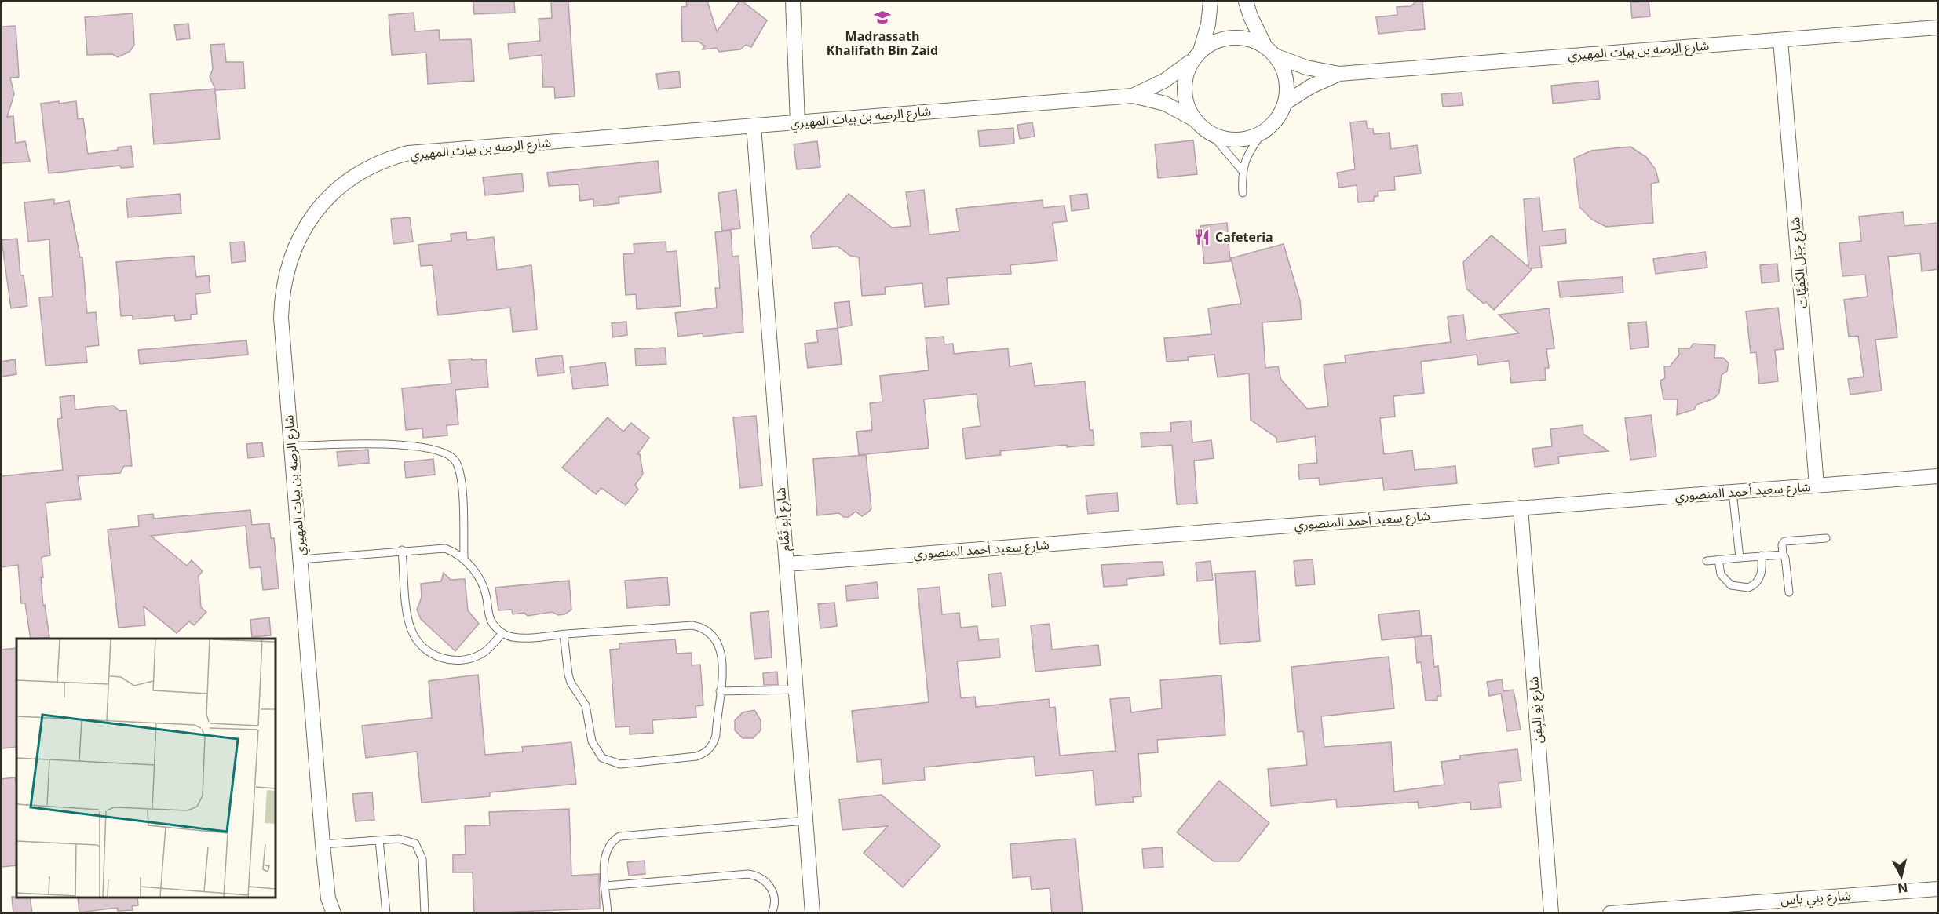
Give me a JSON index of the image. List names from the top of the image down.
{
  "streets": {
    "street": [
      "شارع الرضه بن بيات المهيري",
      "شارع جَبَل الكِفَيَّات",
      "شارع سعيد أحمد المنصوري",
      "شارع أبو تَمَّام",
      "شارع يَو اليِفِن",
      "شارع بني ياس"
    ]
  },
  "crossings": [
    ["شارع الرضه بن بيات المهيري", "شارع جَبَل الكِفَيَّات"],
    ["شارع الرضه بن بيات المهيري", "شارع أبو تَمَّام"],
    ["شارع جَبَل الكِفَيَّات", "شارع سعيد أحمد المنصوري"],
    ["شارع سعيد أحمد المنصوري", "شارع أبو تَمَّام"],
    ["شارع سعيد أحمد المنصوري", "شارع يَو اليِفِن"]
  ],
  "places": {
    "school or university": ["Madrassath Khalifath Bin Zaid"],
    "restaurant": ["Cafeteria"]
  },
  "north": "bottom"
}
